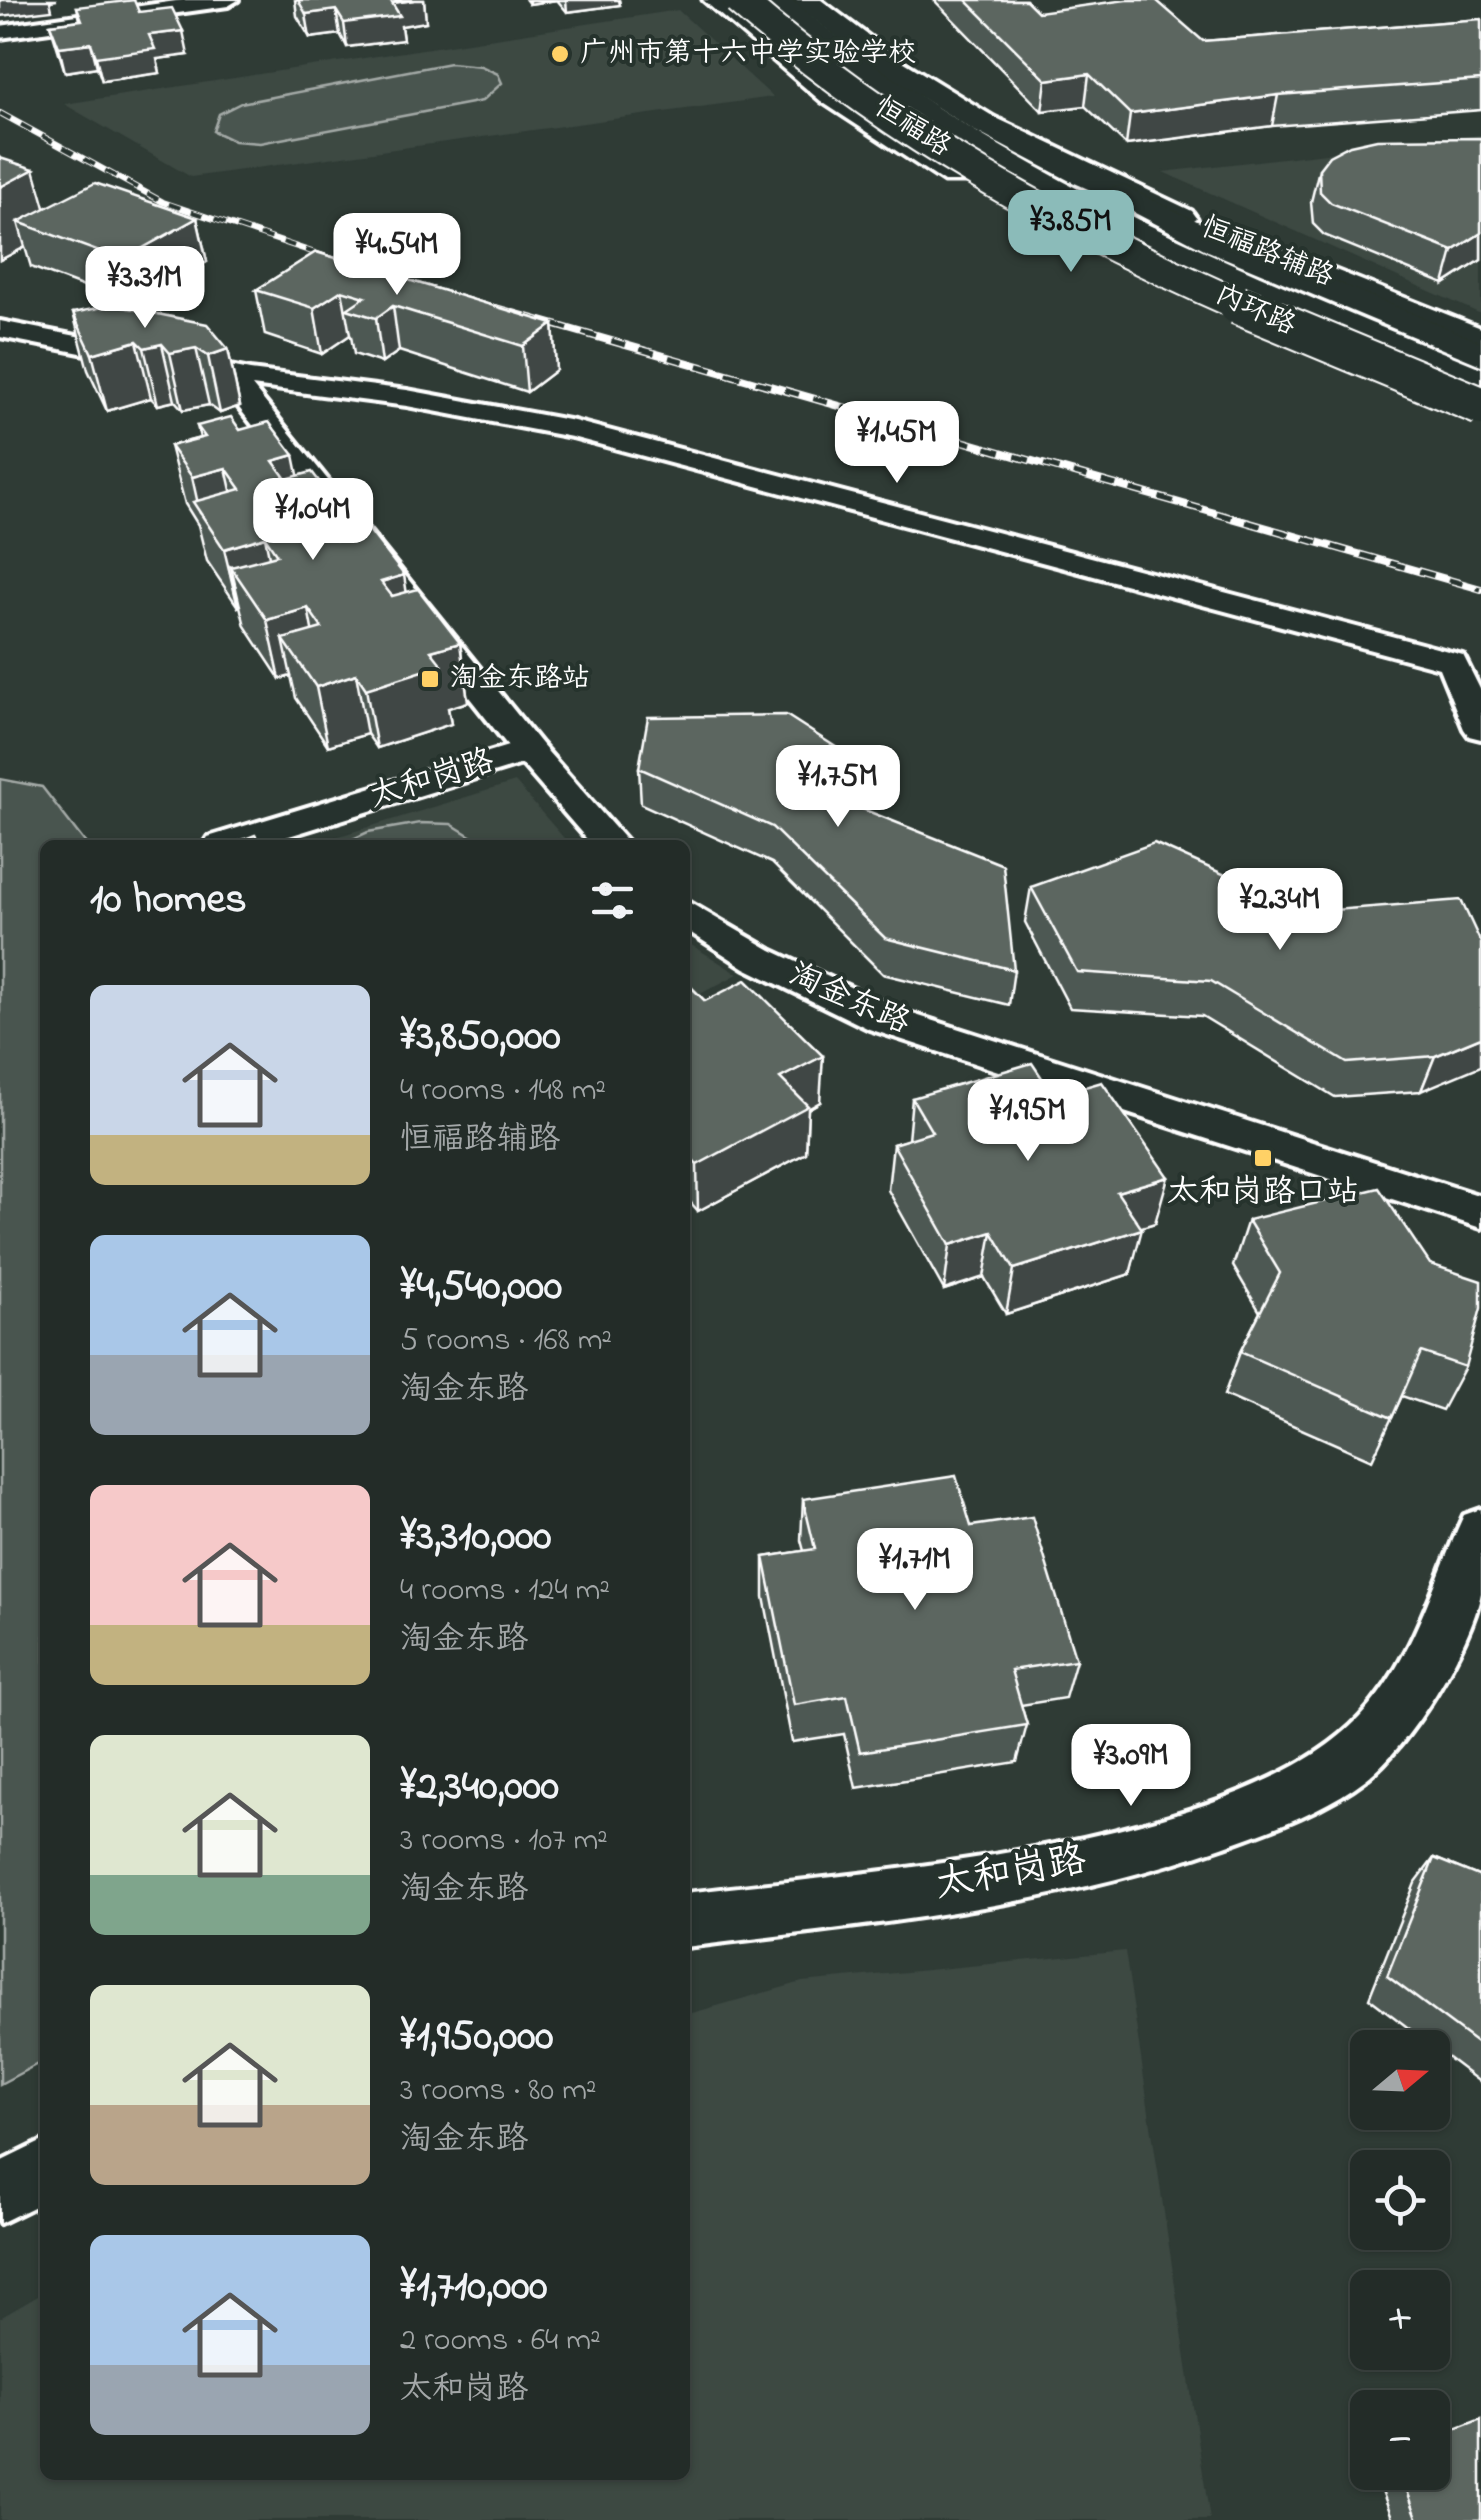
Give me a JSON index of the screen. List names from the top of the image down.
{
  "streets": {
    "main road": ["恒福路", "恒福路辅路", "内环路"],
    "street": ["太和岗路", "淘金东路"]
  },
  "crossings": [
    ["恒福路", "恒福路辅路"],
    ["恒福路", "内环路"],
    ["恒福路辅路", "内环路"]
  ],
  "places": {
    "other": ["广州市第十六中学实验学校"],
    "transit": ["淘金东路站", "太和岗路口站"]
  },
  "north": "right",
  "page": {
    "price": [
      "¥3.85M",
      "¥4.54M",
      "¥3.31M",
      "¥1.45M",
      "¥1.04M",
      "¥1.75M",
      "¥2.34M",
      "¥1.95M",
      "¥1.71M",
      "¥3.09M"
    ],
    "heading": "10 homes",
    "list": [
      {
        "name": "¥3,850,000",
        "note": "4 rooms · 148 m² · 恒福路辅路"
      },
      {
        "name": "¥4,540,000",
        "note": "5 rooms · 168 m² · 淘金东路"
      },
      {
        "name": "¥3,310,000",
        "note": "4 rooms · 124 m² · 淘金东路"
      },
      {
        "name": "¥2,340,000",
        "note": "3 rooms · 107 m² · 淘金东路"
      },
      {
        "name": "¥1,950,000",
        "note": "3 rooms · 80 m² · 淘金东路"
      },
      {
        "name": "¥1,710,000",
        "note": "2 rooms · 64 m² · 太和岗路"
      }
    ],
    "map_buttons": ["+", "−"]
  }
}
